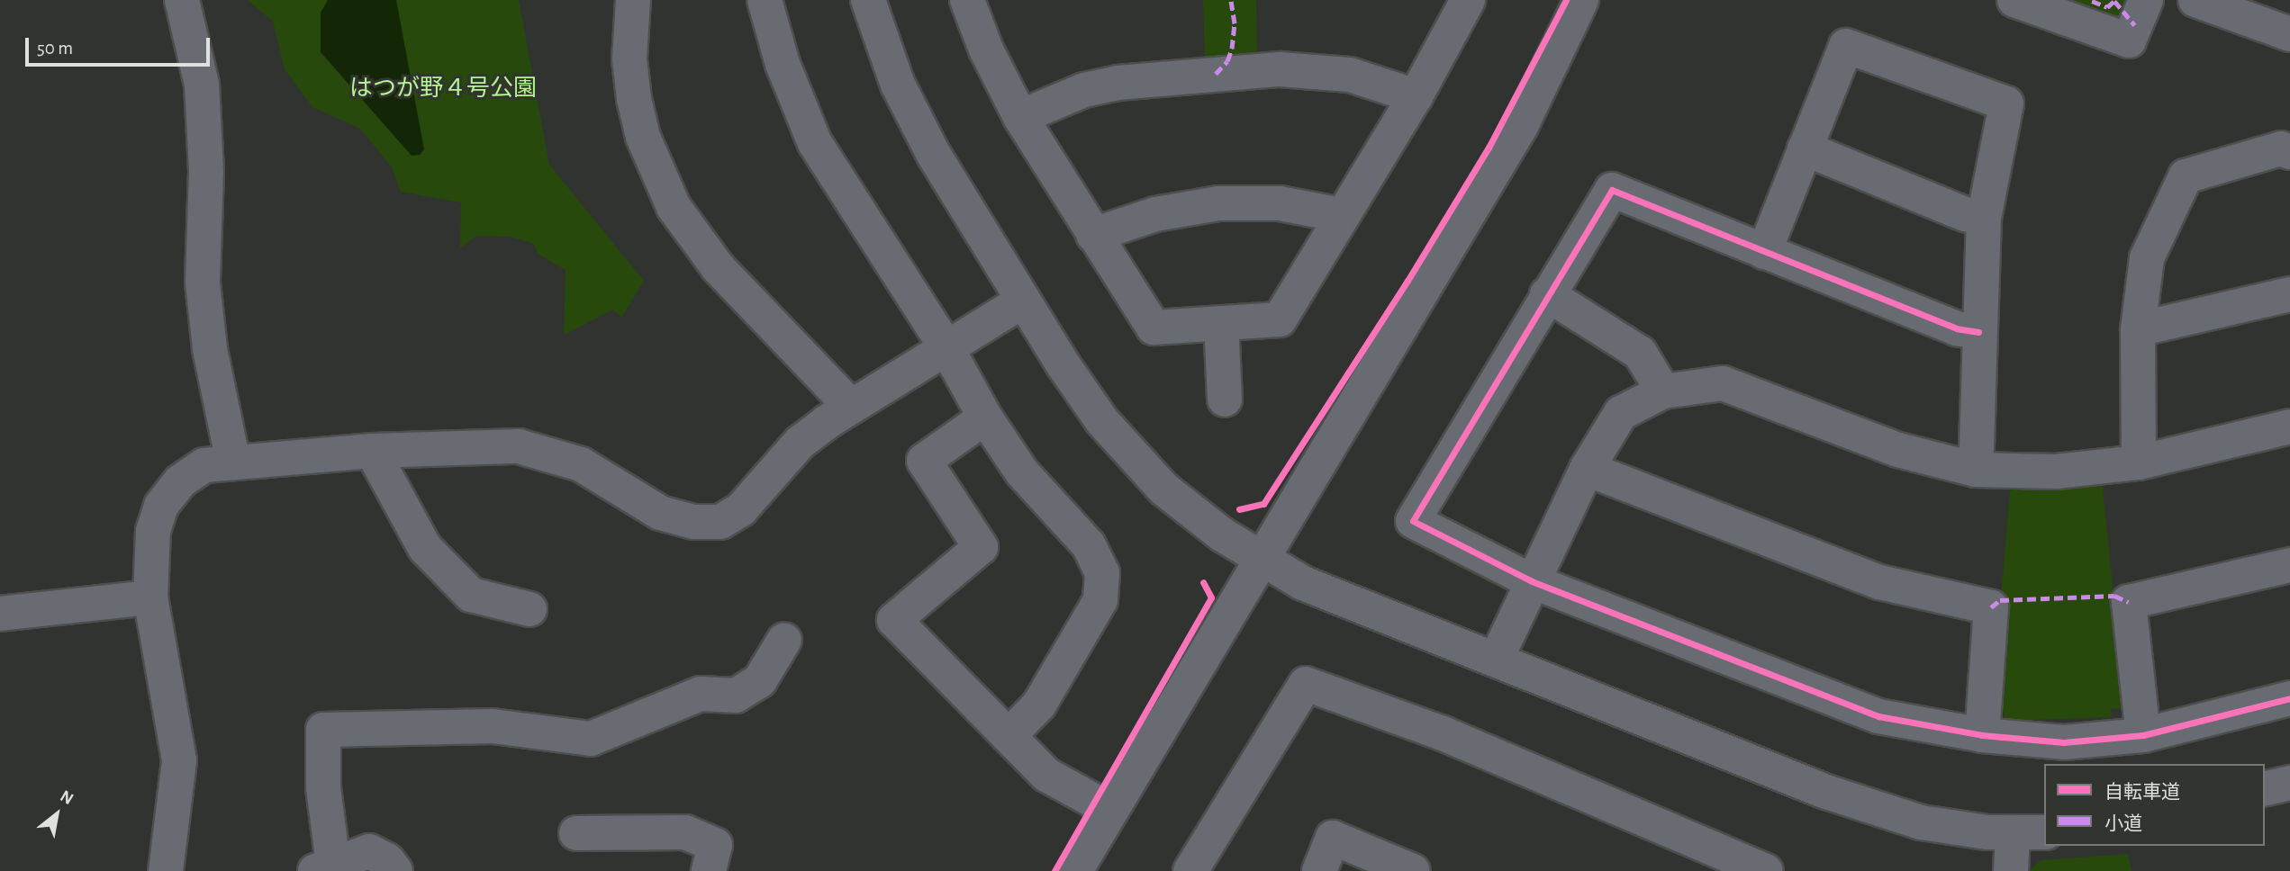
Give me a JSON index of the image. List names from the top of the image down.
{
  "parks": ["はつが野４号公園"],
  "legend": ["自転車道", "小道"],
  "scale_bar": "50 m",
  "north": "top right"
}
